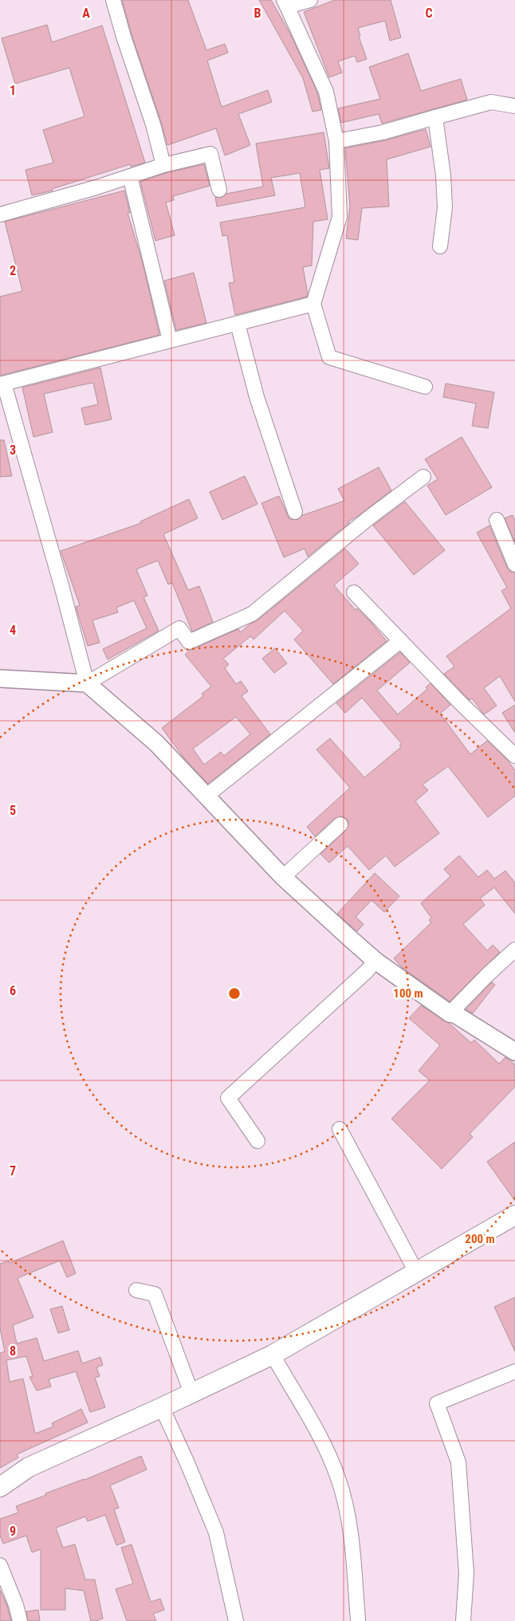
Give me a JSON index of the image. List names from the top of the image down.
{
  "grid": {
    "columns": ["A", "B", "C"],
    "rows": [
      "1",
      "2",
      "3",
      "4",
      "5",
      "6",
      "7",
      "8",
      "9"
    ]
  },
  "rings": ["100 m", "200 m"]
}
